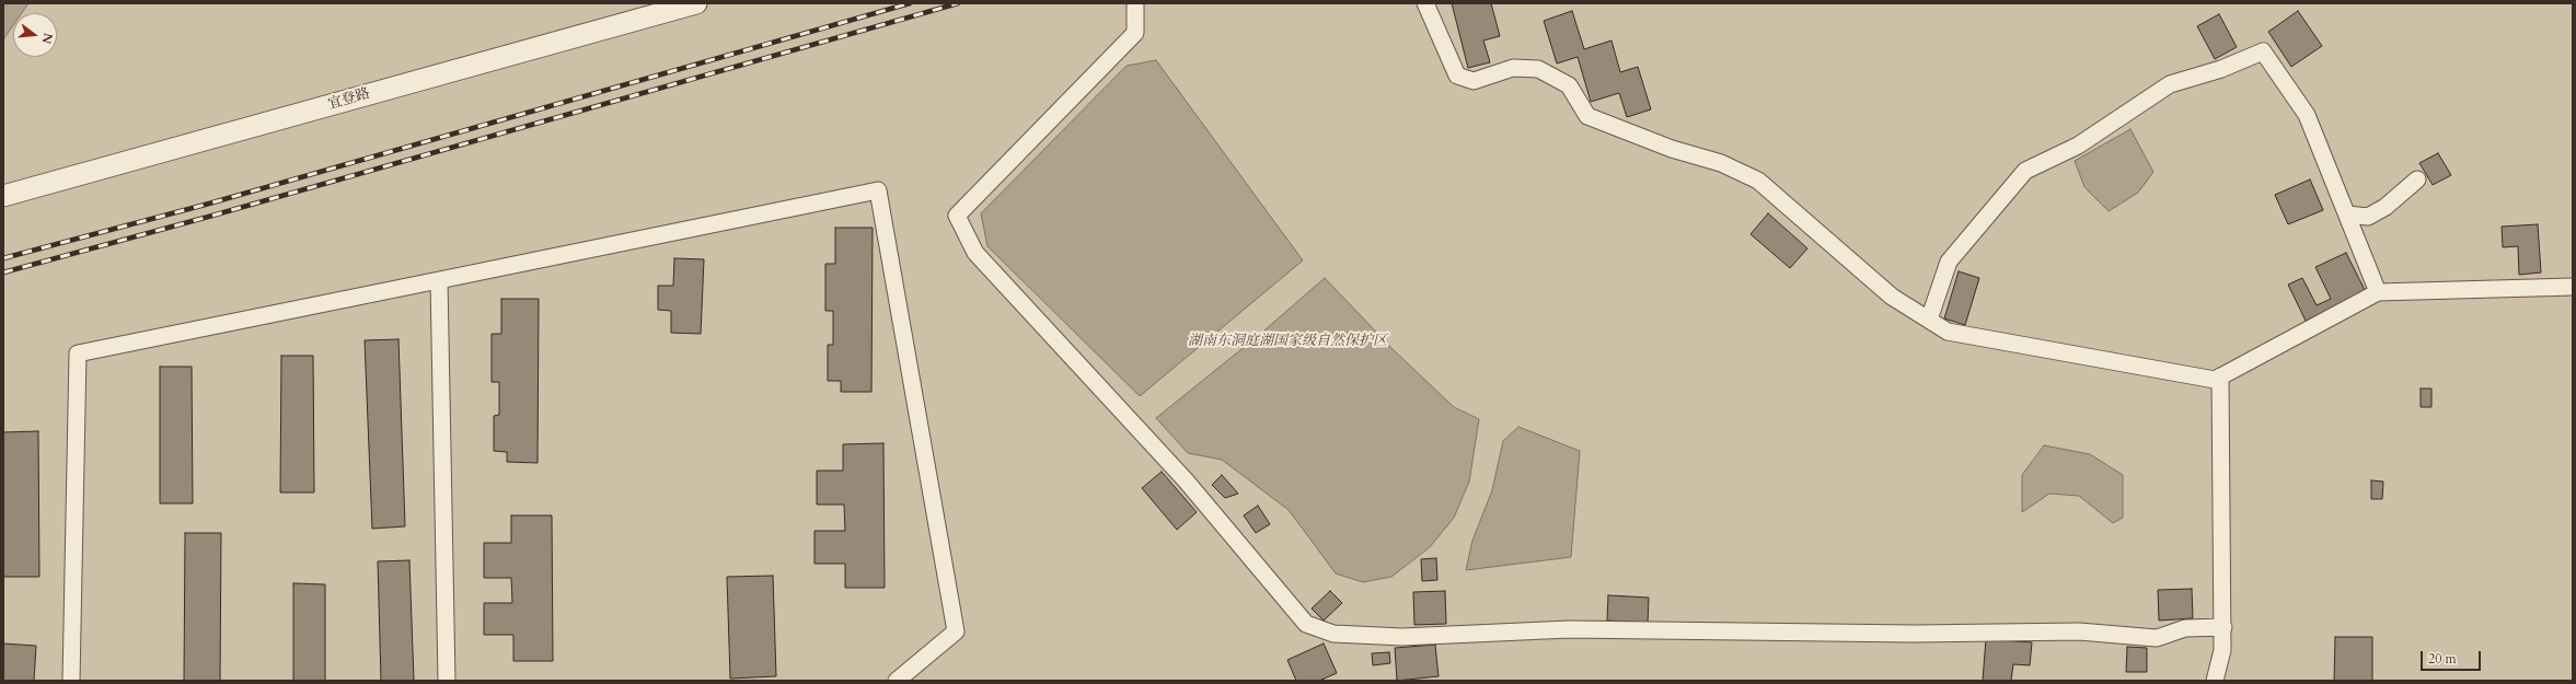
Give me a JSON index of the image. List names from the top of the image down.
{
  "streets": {
    "street": ["宜登路"]
  },
  "parks": ["湖南东洞庭湖国家级自然保护区"],
  "scale_bar": "20 m",
  "north": "right"
}
